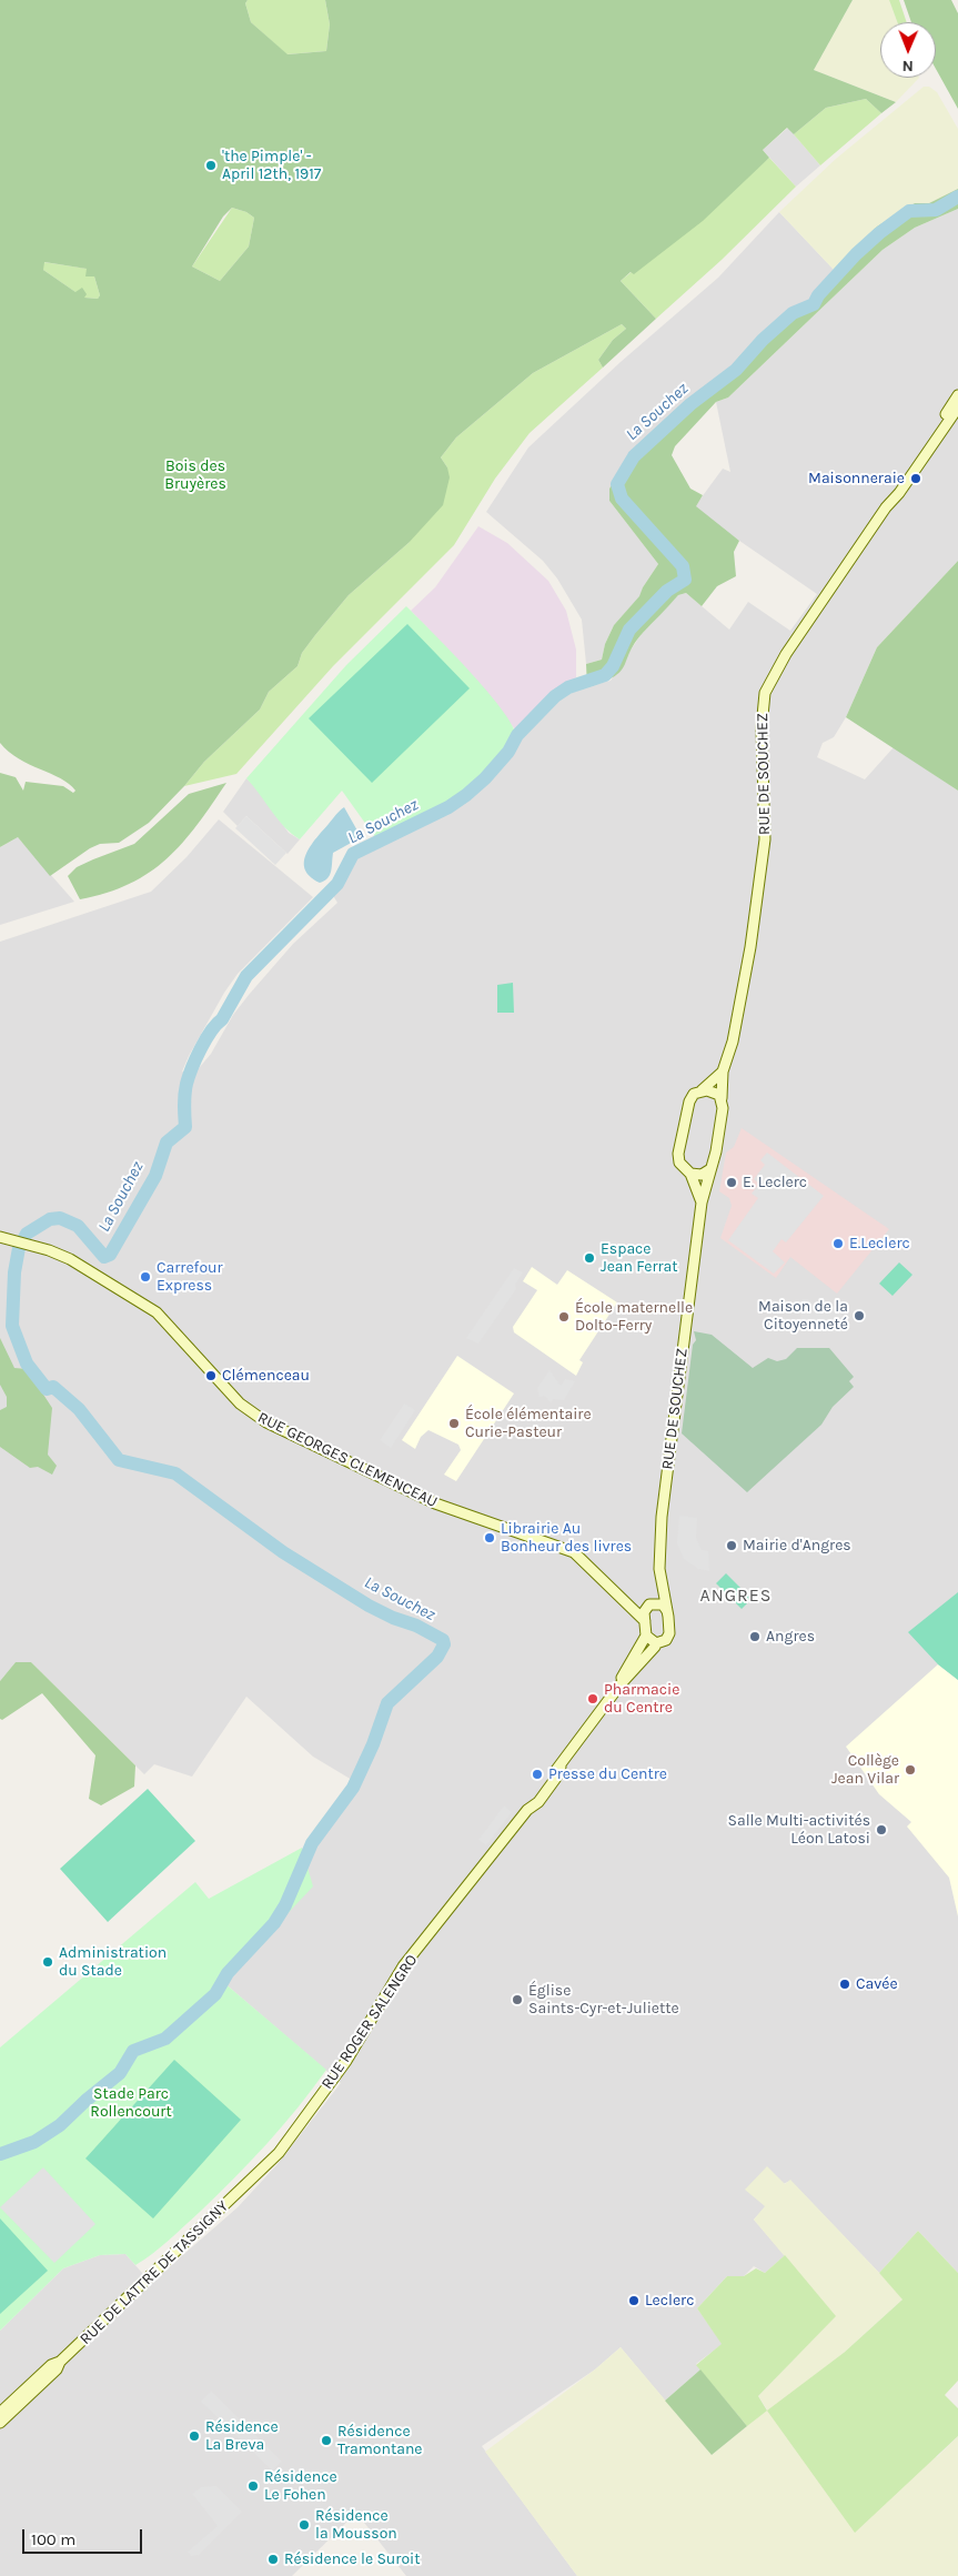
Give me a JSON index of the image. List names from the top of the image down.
{
  "streets": {
    "main road": [
      "RUE DE SOUCHEZ",
      "RUE GEORGES CLEMENCEAU",
      "RUE ROGER SALENGRO",
      "RUE DE LATTRE DE TASSIGNY"
    ]
  },
  "crossings": [
    ["RUE DE SOUCHEZ", "RUE GEORGES CLEMENCEAU"],
    ["RUE DE SOUCHEZ", "RUE ROGER SALENGRO"],
    ["RUE ROGER SALENGRO", "RUE DE LATTRE DE TASSIGNY"]
  ],
  "districts": ["ANGRES"],
  "water": ["La Souchez"],
  "parks": ["Bois des Bruyères", "Stade Parc Rollencourt"],
  "places": [
    "'the Pimple' - April 12th, 1917",
    "Maisonneraie",
    "E. Leclerc",
    "E.Leclerc",
    "Espace Jean Ferrat",
    "Carrefour Express",
    "Maison de la Citoyenneté",
    "École maternelle Dolto-Ferry",
    "Clémenceau",
    "École élémentaire Curie-Pasteur",
    "Librairie Au Bonheur des livres",
    "Mairie d'Angres",
    "Angres",
    "Pharmacie du Centre",
    "Collège Jean Vilar",
    "Presse du Centre",
    "Salle Multi-activités Léon Latosi",
    "Administration du Stade",
    "Cavée",
    "Église Saints-Cyr-et-Juliette",
    "Leclerc",
    "Résidence La Breva",
    "Résidence Tramontane",
    "Résidence Le Fohen",
    "Résidence la Mousson",
    "Résidence le Suroit"
  ],
  "scale_bar": "100 m",
  "north": "bottom"
}
